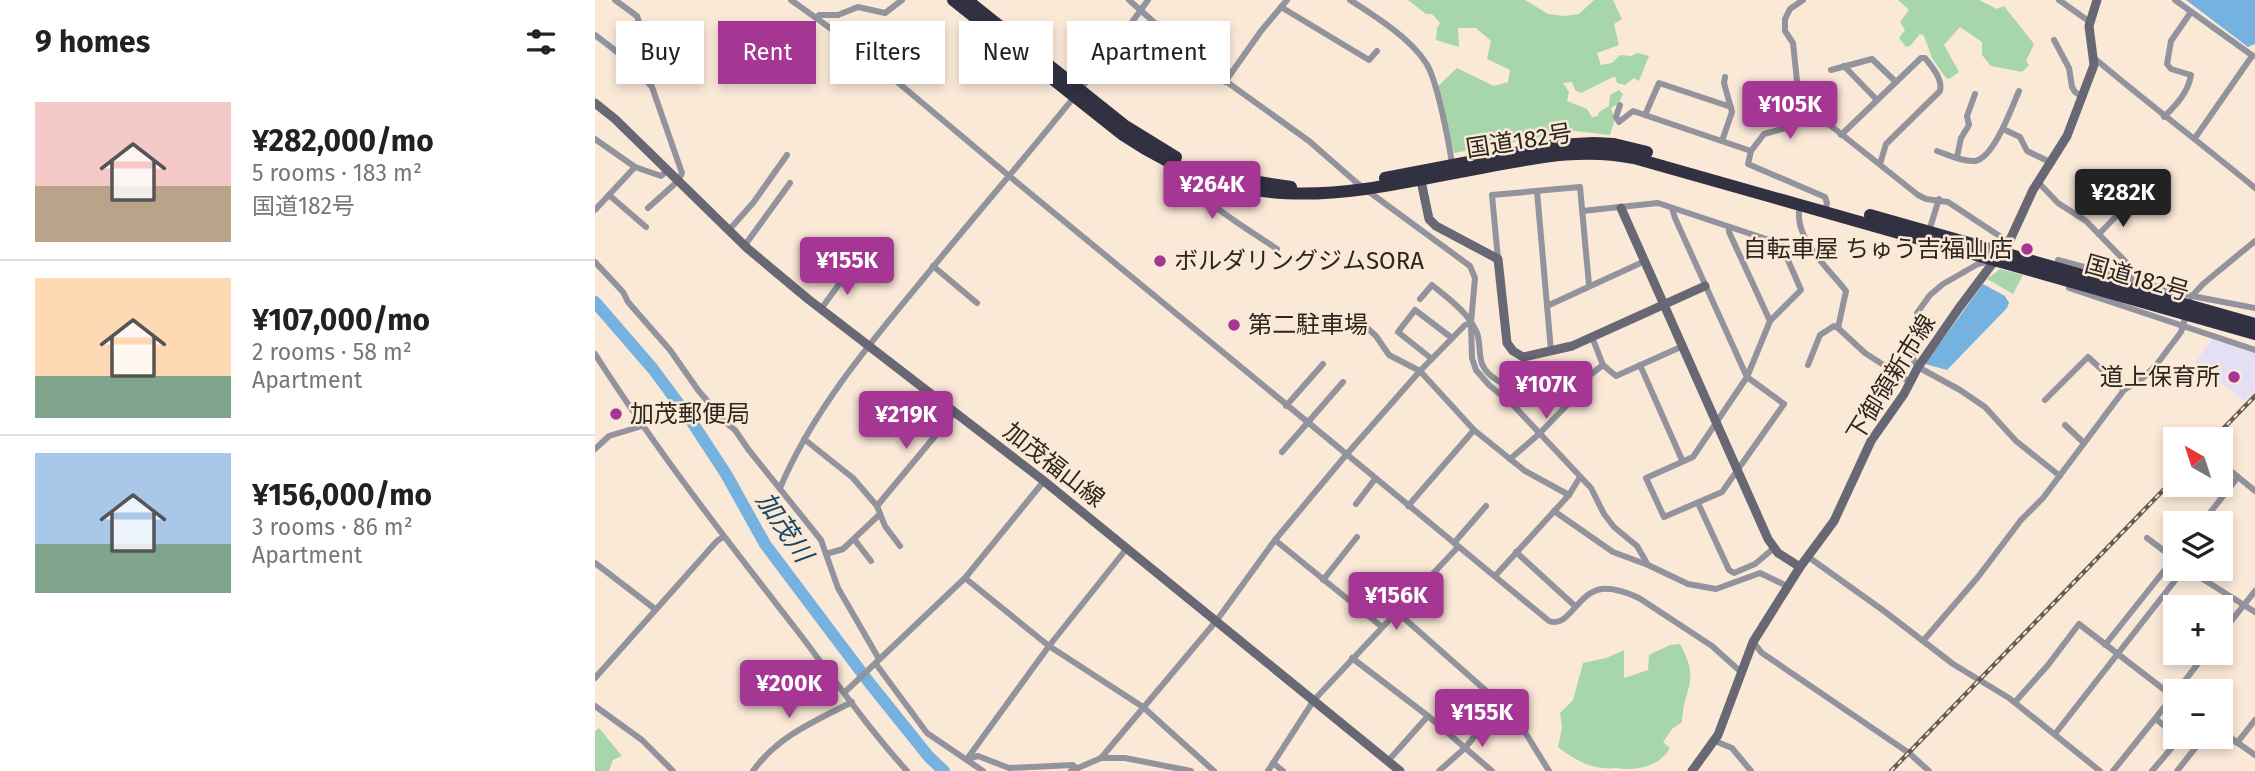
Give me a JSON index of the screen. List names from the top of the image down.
{
  "streets": {
    "highway": ["国道182号"],
    "main road": ["下御領新市線", "加茂福山線"]
  },
  "crossings": [
    ["国道182号", "下御領新市線"]
  ],
  "water": ["加茂川"],
  "places": [
    "自転車屋 ちゅう吉福山店",
    "ボルダリングジムSORA",
    "第二駐車場",
    "道上保育所",
    "加茂郵便局"
  ],
  "north": "top left",
  "page": {
    "heading": "9 homes",
    "chip": [
      "Buy",
      "Rent",
      "Filters",
      "New",
      "Apartment"
    ],
    "price": [
      "¥105K",
      "¥264K",
      "¥282K",
      "¥155K",
      "¥107K",
      "¥219K",
      "¥156K",
      "¥200K",
      "¥155K"
    ],
    "list": [
      {
        "name": "¥282,000/mo",
        "note": "5 rooms · 183 m² · 国道182号"
      },
      {
        "name": "¥107,000/mo",
        "note": "2 rooms · 58 m² · Apartment"
      },
      {
        "name": "¥156,000/mo",
        "note": "3 rooms · 86 m² · Apartment"
      }
    ],
    "map_buttons": ["+", "−"]
  }
}
